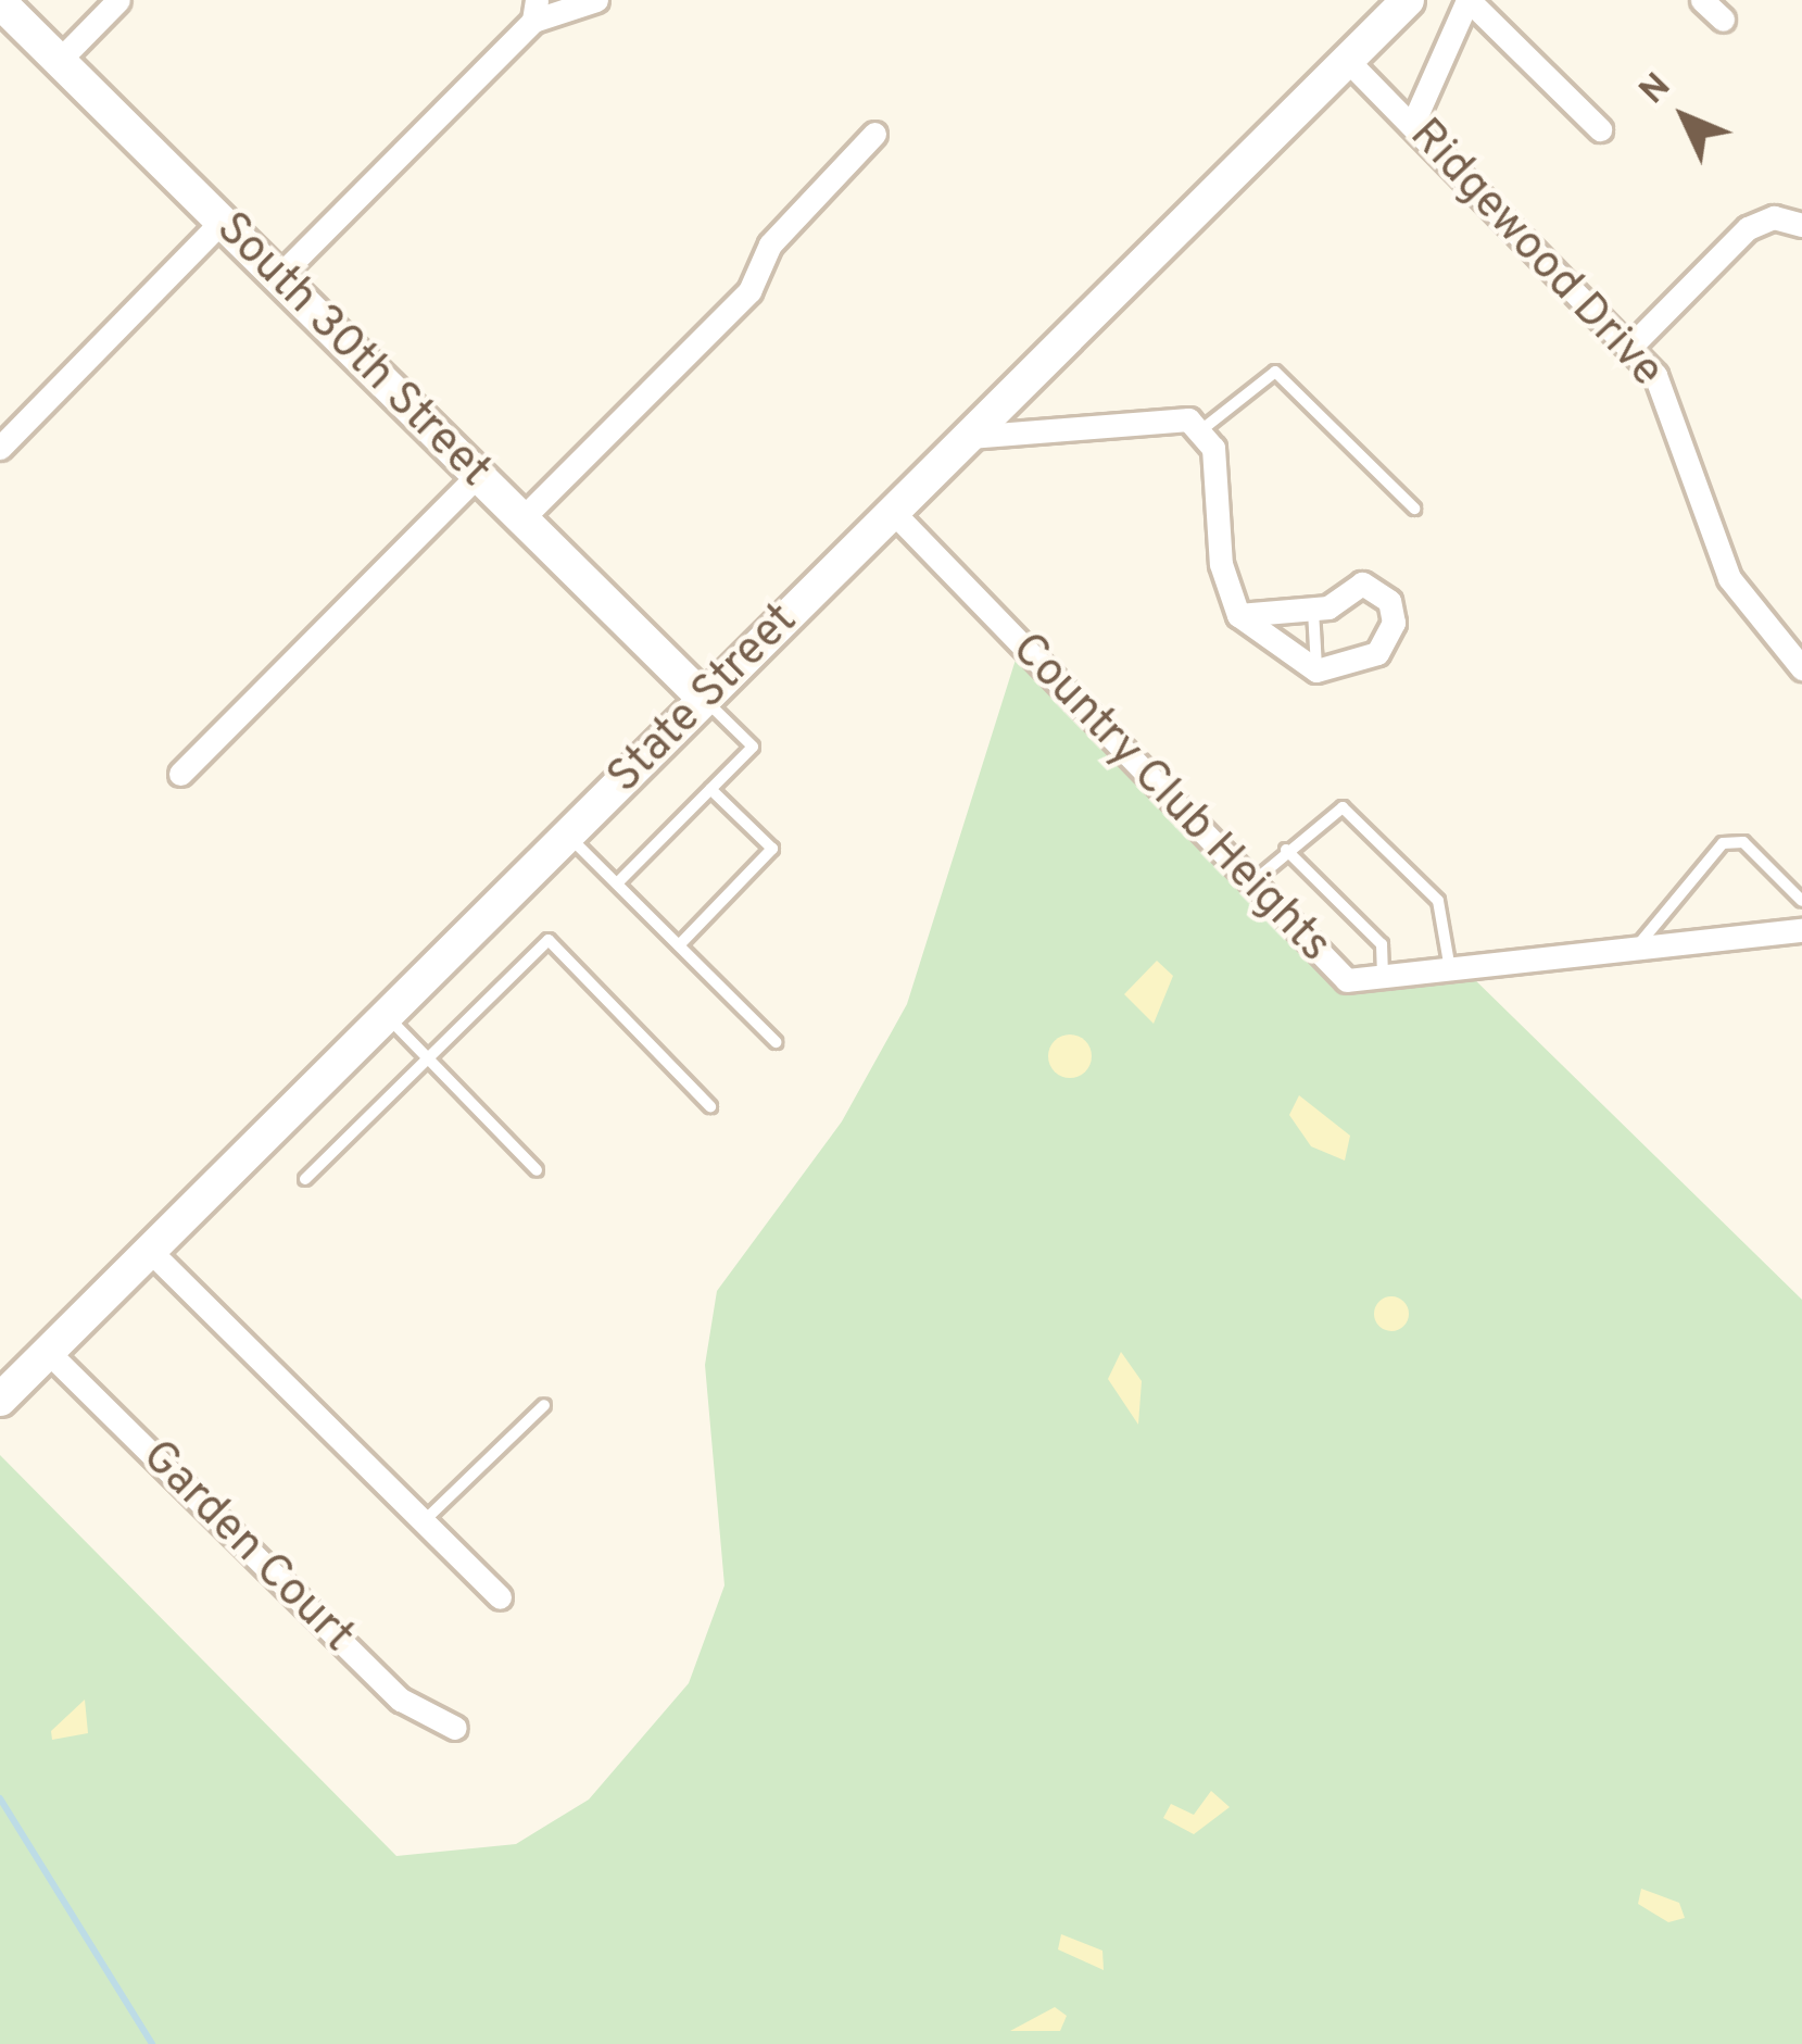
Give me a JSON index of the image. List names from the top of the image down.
{
  "streets": {
    "main road": ["South 30th Street", "State Street"],
    "street": ["Ridgewood Drive", "Country Club Heights", "Garden Court"]
  },
  "crossings": [
    ["Ridgewood Drive", "State Street"],
    ["South 30th Street", "State Street"],
    ["State Street", "Country Club Heights"],
    ["State Street", "Garden Court"]
  ],
  "north": "top left"
}
